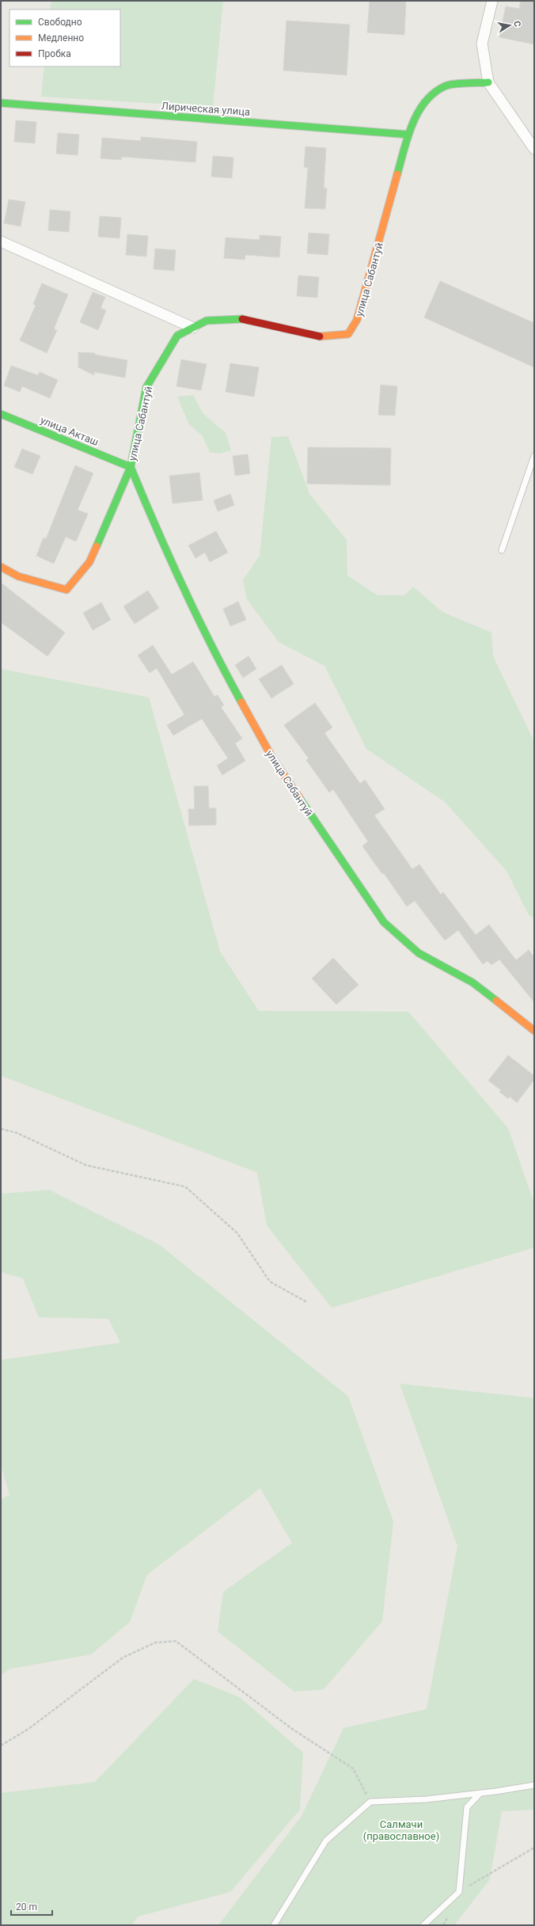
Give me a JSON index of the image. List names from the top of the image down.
{
  "streets": {
    "street": ["Лирическая улица", "улица Сабантуй", "улица Акташ"]
  },
  "crossings": [
    ["Лирическая улица", "улица Сабантуй"],
    ["улица Сабантуй", "улица Акташ"]
  ],
  "parks": ["Салмачи (православное)"],
  "legend": ["Свободно", "Медленно", "Пробка"],
  "scale_bar": "20 m",
  "north": "right"
}
